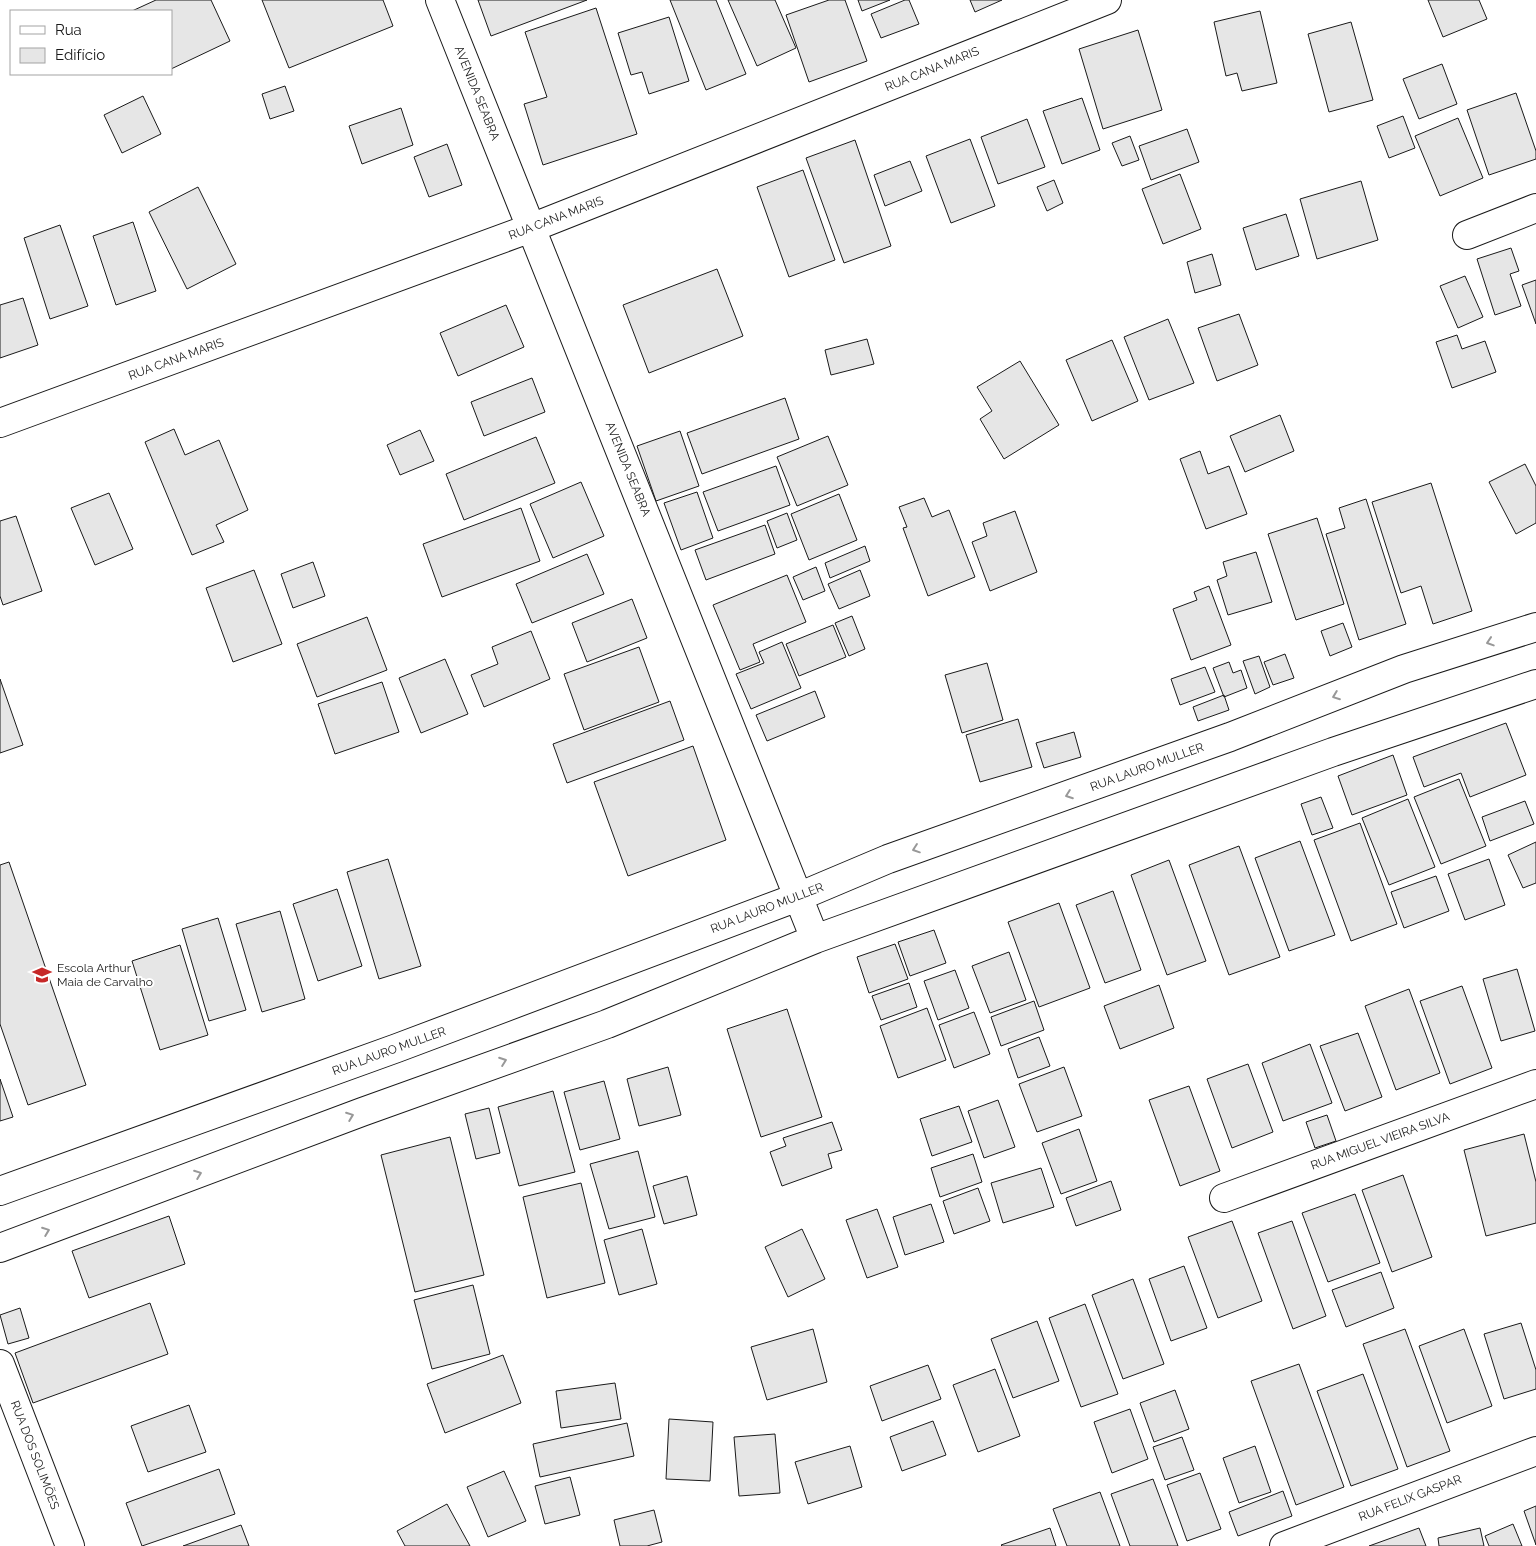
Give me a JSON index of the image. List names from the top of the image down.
{
  "streets": {
    "street": [
      "RUA CANA MARIS",
      "AVENIDA SEABRA",
      "RUA LAURO MULLER",
      "RUA MIGUEL VIEIRA SILVA",
      "RUA DOS SOLIMÕES",
      "RUA FELIX GASPAR"
    ]
  },
  "crossings": [
    ["RUA CANA MARIS", "AVENIDA SEABRA"],
    ["AVENIDA SEABRA", "RUA LAURO MULLER"]
  ],
  "places": {
    "school or university": ["Escola Arthur Maia de Carvalho"]
  },
  "legend": ["Rua", "Edifício"]
}
